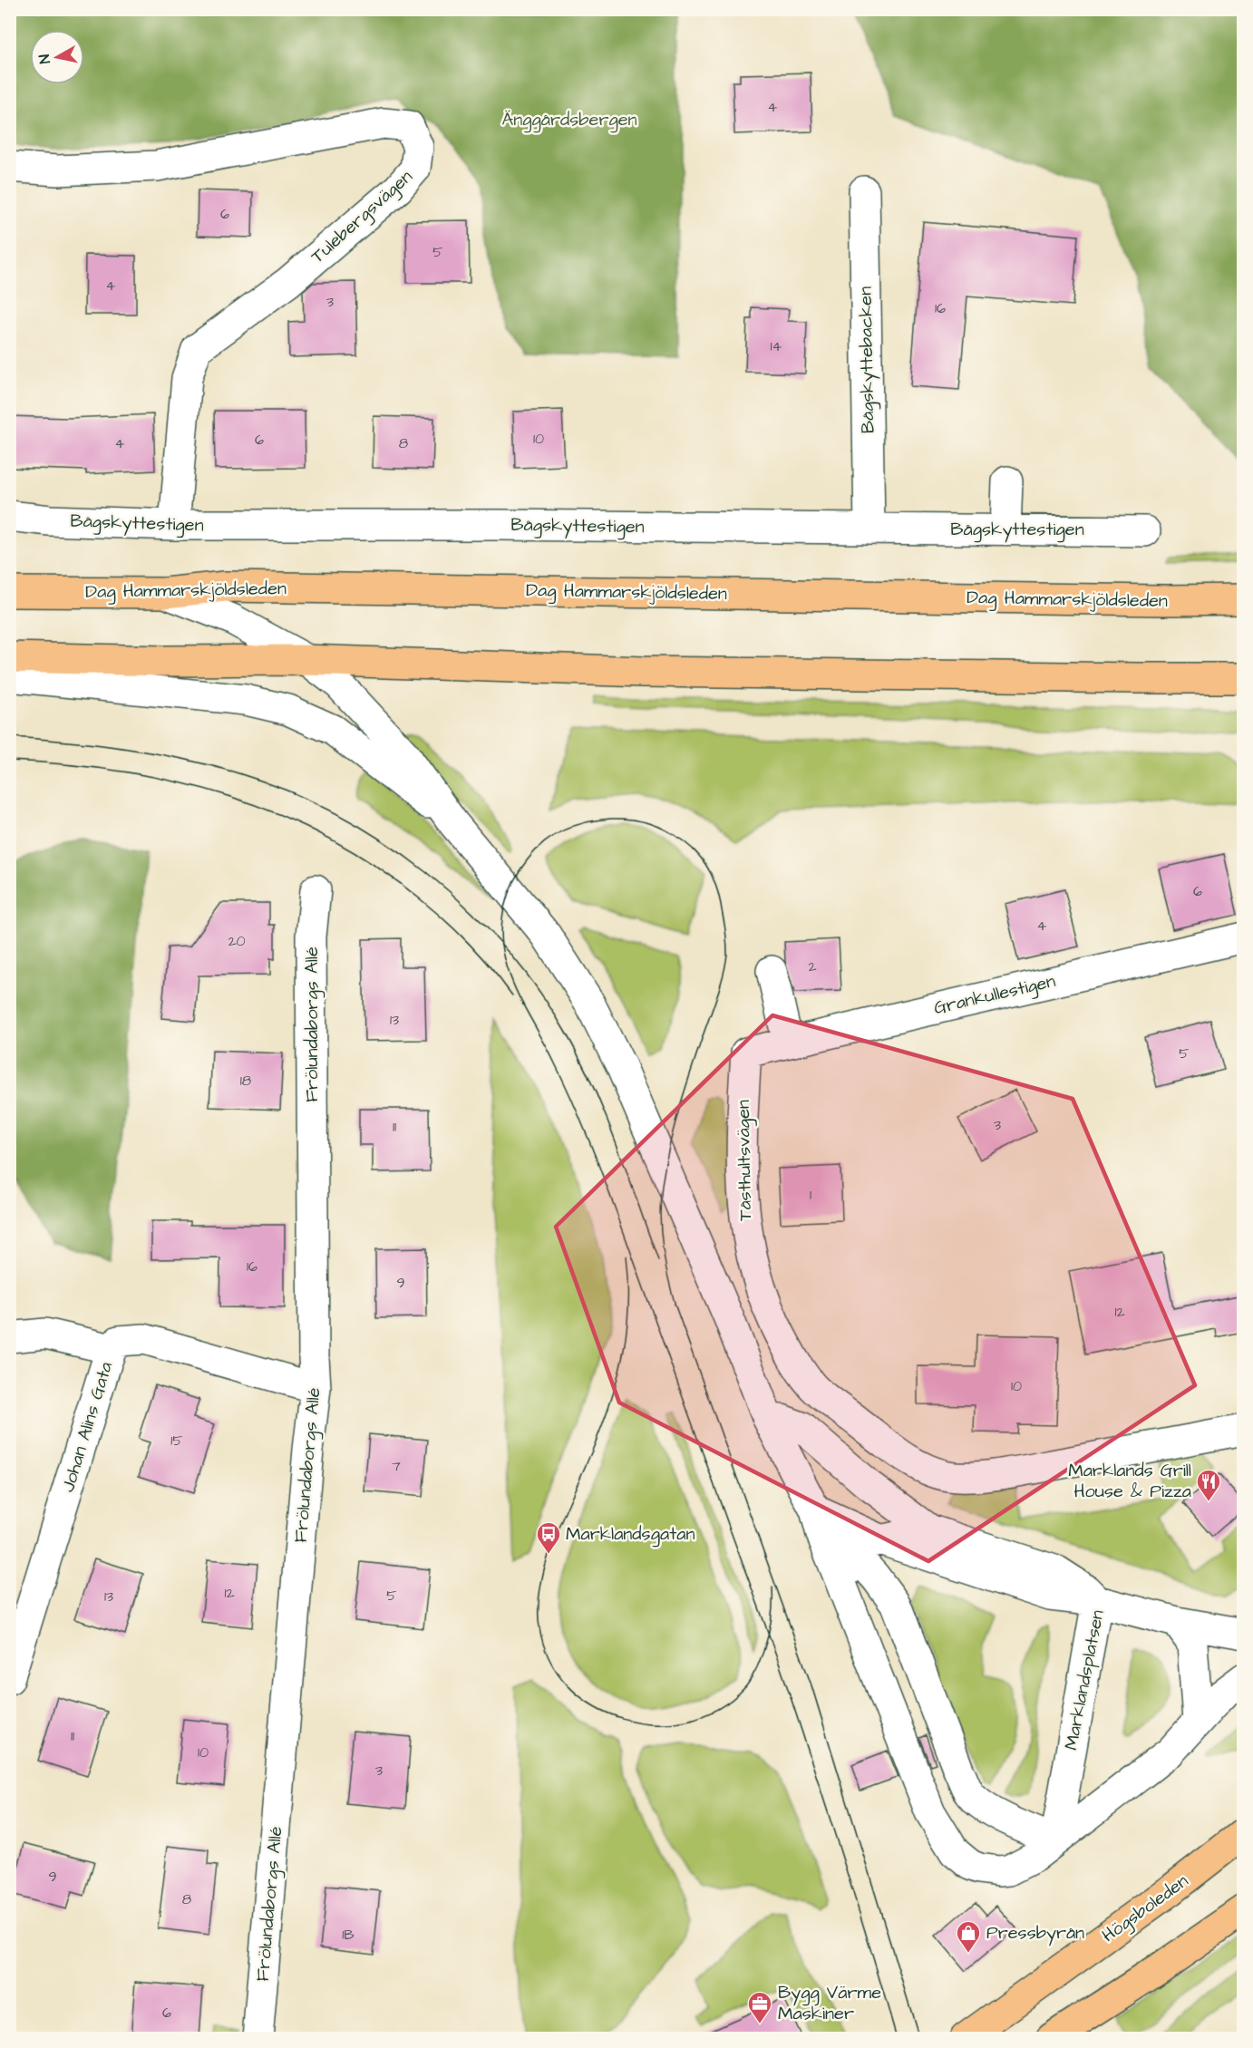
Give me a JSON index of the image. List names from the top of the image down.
{
  "streets": {
    "main road": ["Dag Hammarskjöldsleden", "Högsboleden"],
    "street": [
      "Tulebergsvägen",
      "Bågskyttebacken",
      "Bågskyttestigen",
      "Grankullestigen",
      "Frölundaborgs Allé",
      "Tåsthultsvägen",
      "Johan Alins Gata",
      "Marklandsplatsen"
    ]
  },
  "crossings": [
    ["Tulebergsvägen", "Bågskyttestigen"],
    ["Bågskyttebacken", "Bågskyttestigen"],
    ["Grankullestigen", "Tåsthultsvägen"],
    ["Frölundaborgs Allé", "Johan Alins Gata"]
  ],
  "parks": ["Änggårdsbergen"],
  "places": {
    "restaurant": ["Marklands Grill House & Pizza"],
    "bus stop": ["Marklandsgatan"],
    "shop": ["Pressbyrån"],
    "office": ["Bygg Värme Maskiner"]
  },
  "house_numbers": [
    "4",
    "6",
    "5",
    "4",
    "3",
    "16",
    "14",
    "10",
    "6",
    "4",
    "8",
    "6",
    "4",
    "20",
    "2",
    "13",
    "5",
    "18",
    "3",
    "11",
    "1",
    "16",
    "9",
    "12",
    "10",
    "15",
    "7",
    "12",
    "5",
    "13",
    "11",
    "10",
    "3",
    "9",
    "8",
    "1B",
    "6"
  ],
  "north": "left"
}
